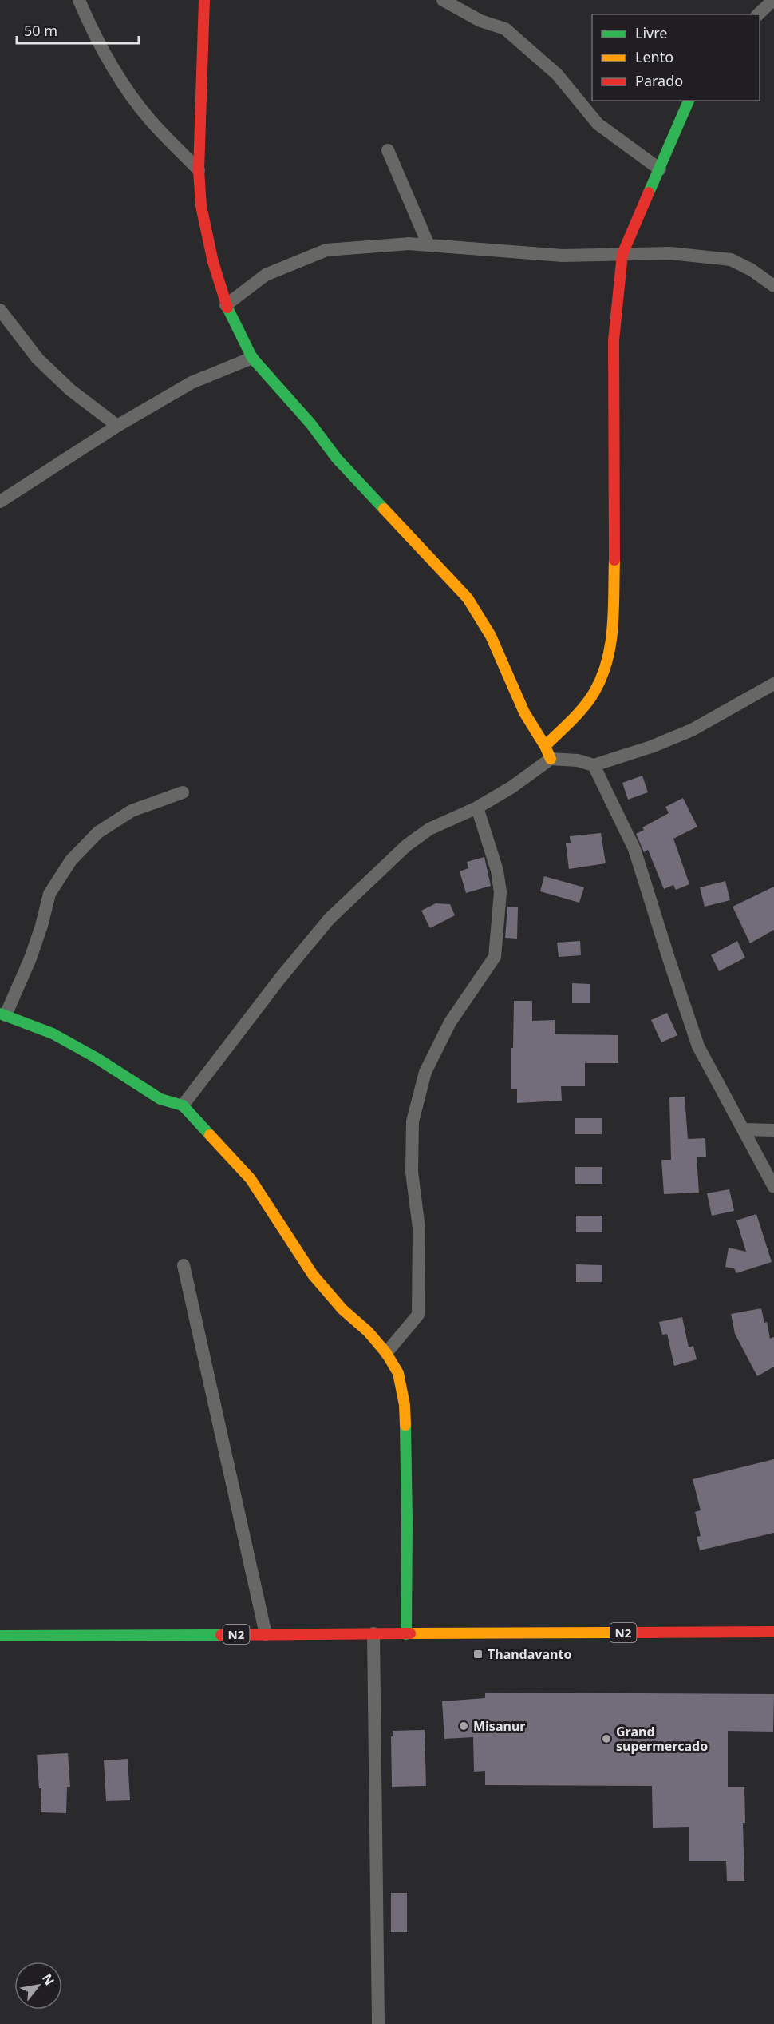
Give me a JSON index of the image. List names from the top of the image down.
{
  "streets": {
    "street": ["N2"]
  },
  "places": {
    "transit": ["Thandavanto"],
    "other": ["Misanur", "Grand supermercado"]
  },
  "legend": ["Livre", "Lento", "Parado"],
  "scale_bar": "50 m",
  "north": "top right"
}
